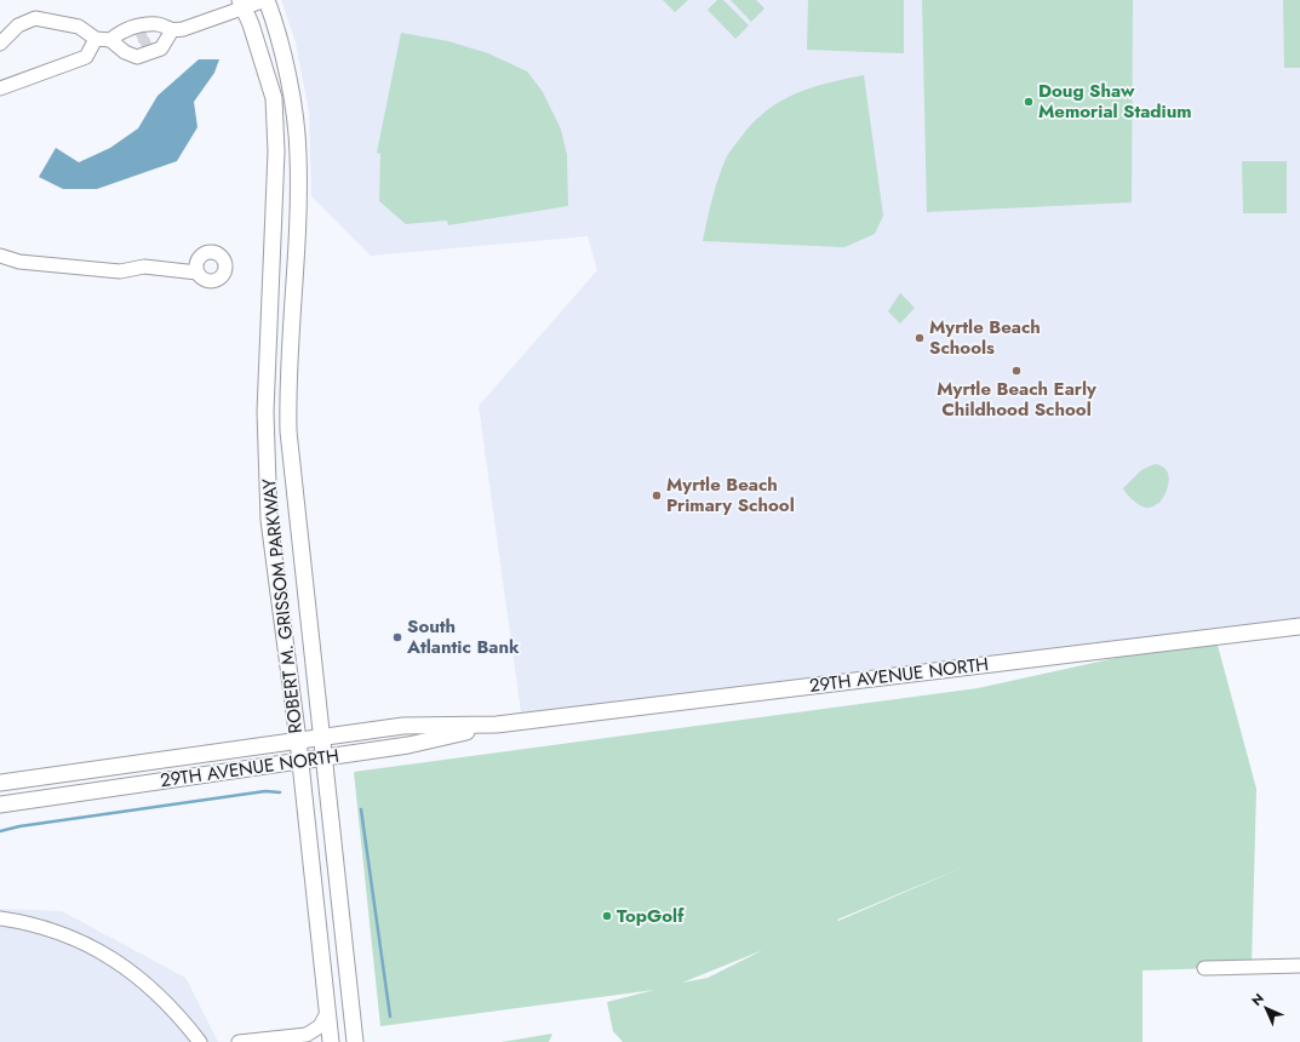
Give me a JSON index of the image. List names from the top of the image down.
{
  "streets": {
    "main road": ["ROBERT M. GRISSOM PARKWAY", "29TH AVENUE NORTH"]
  },
  "crossings": [
    ["ROBERT M. GRISSOM PARKWAY", "29TH AVENUE NORTH"]
  ],
  "places": [
    "Doug Shaw Memorial Stadium",
    "Myrtle Beach Schools",
    "Myrtle Beach Early Childhood School",
    "Myrtle Beach Primary School",
    "South Atlantic Bank",
    "TopGolf"
  ],
  "north": "top left"
}
